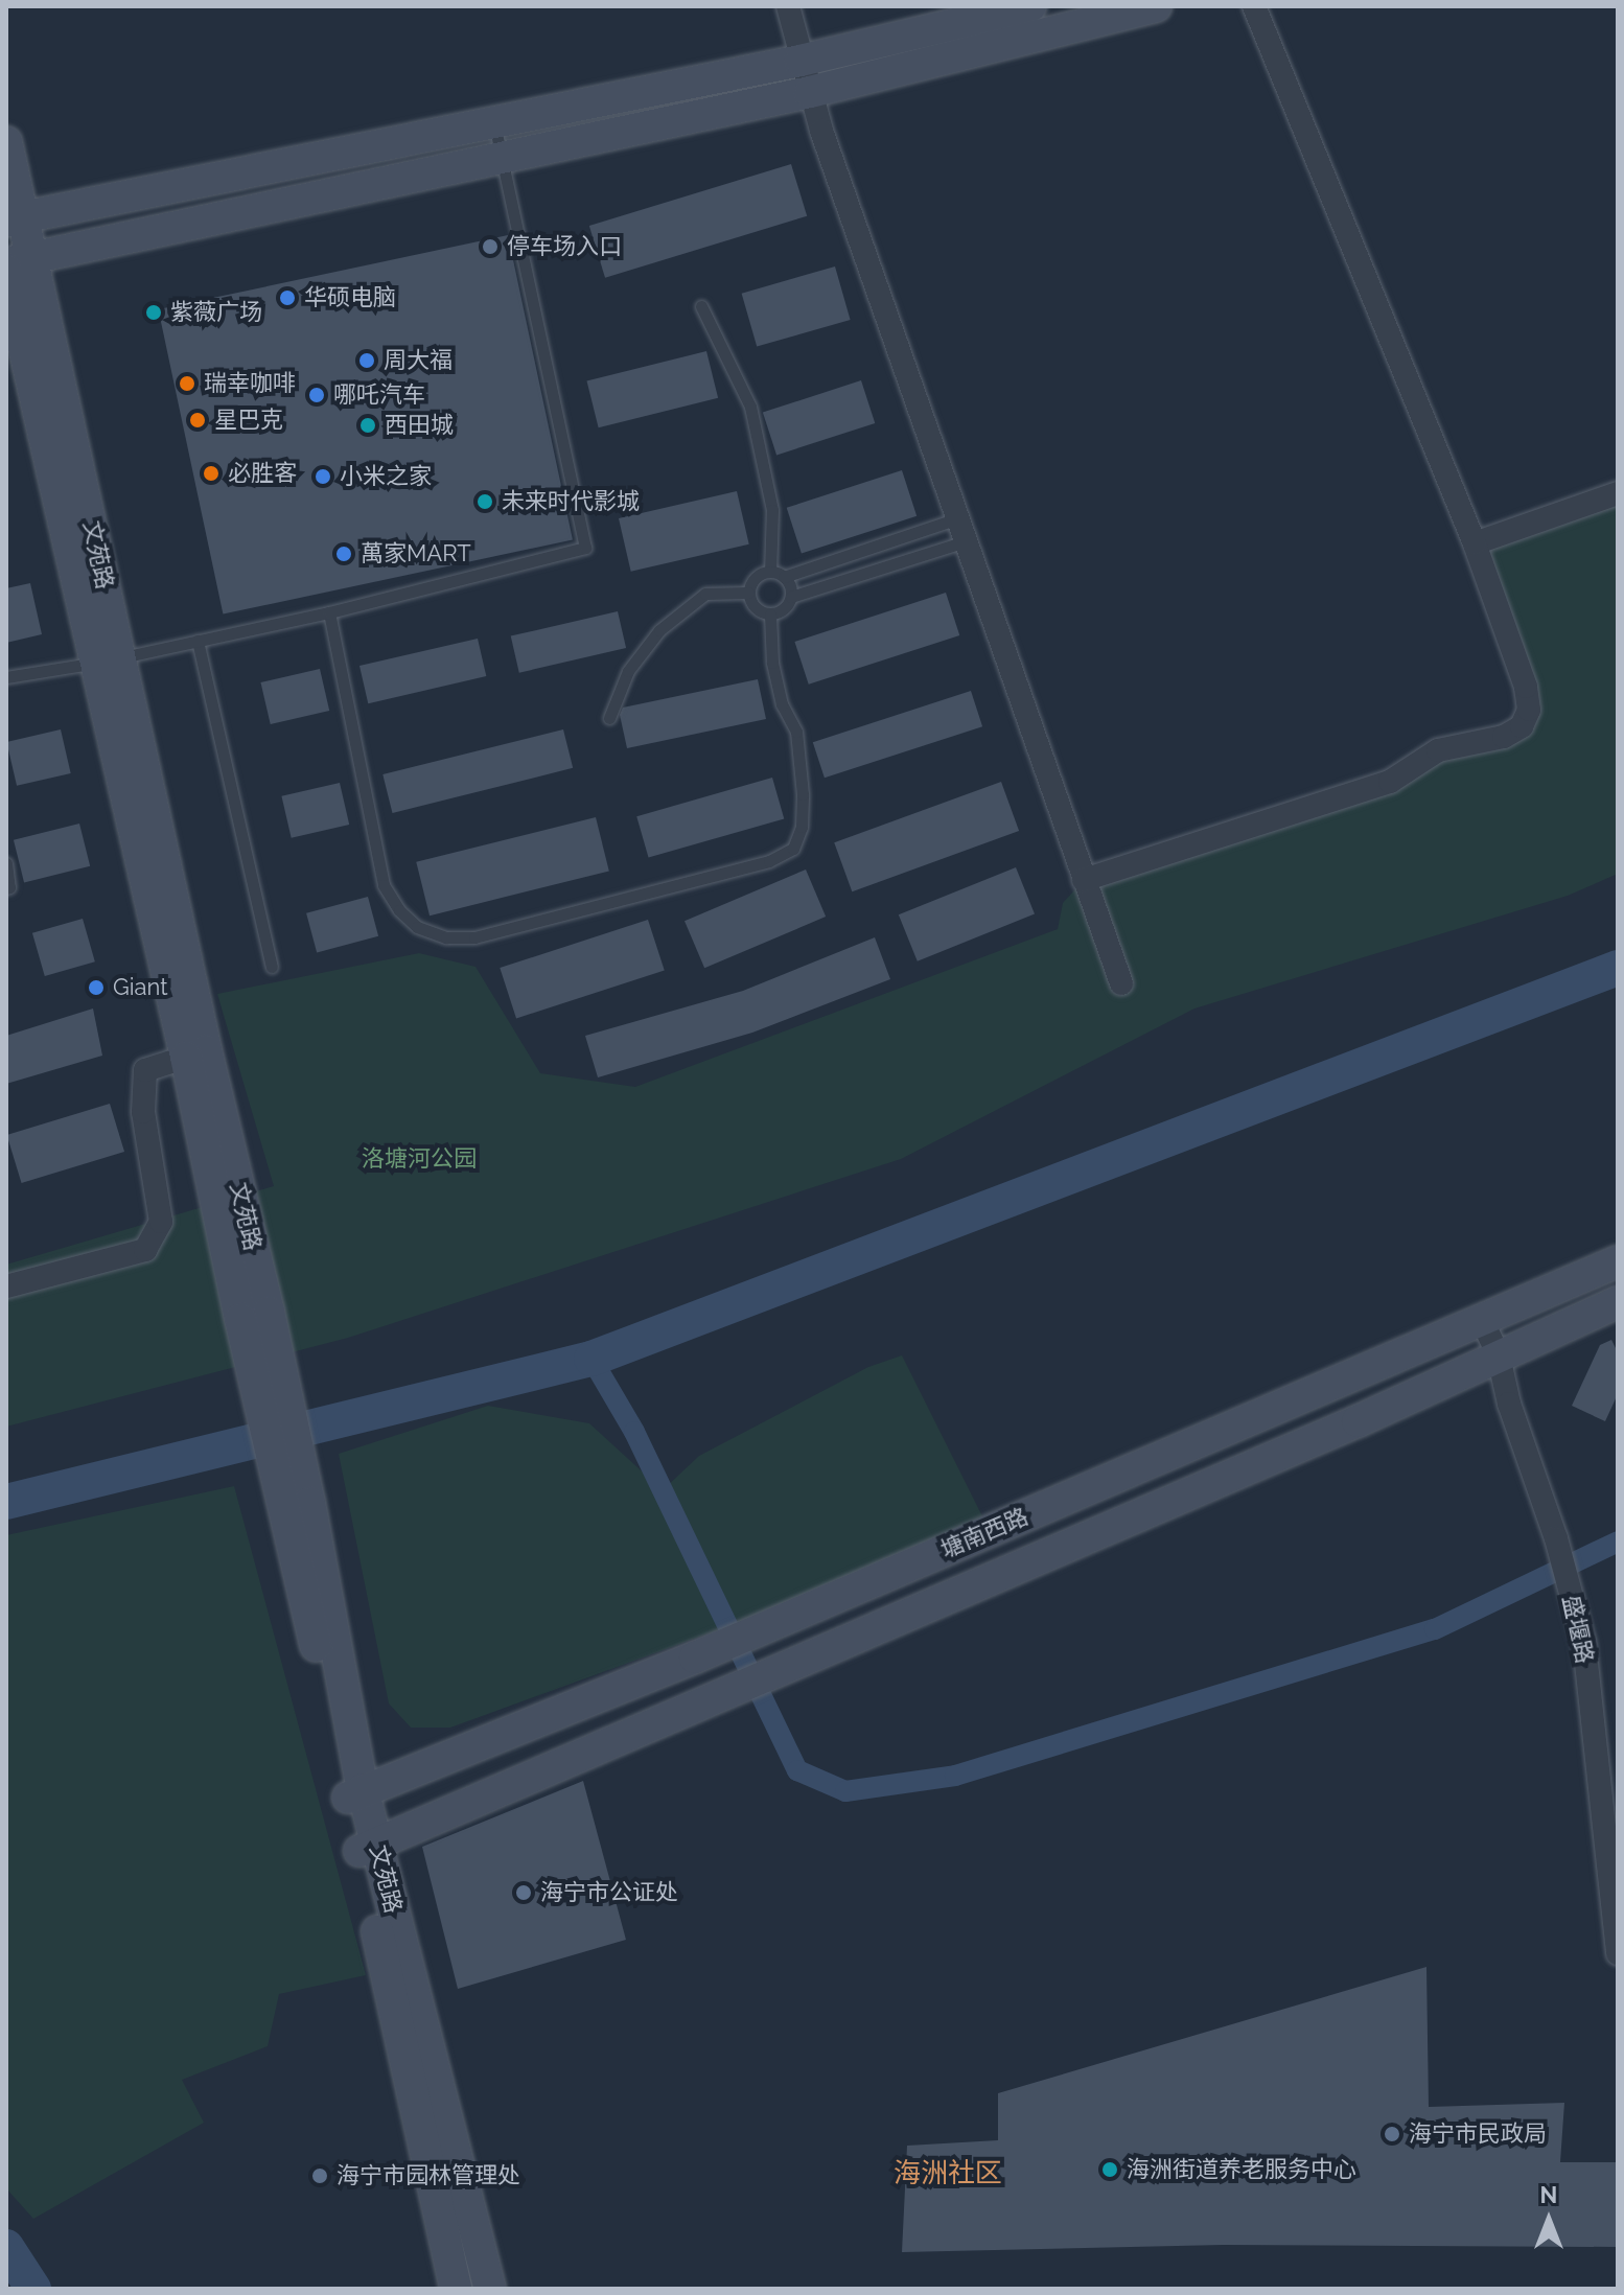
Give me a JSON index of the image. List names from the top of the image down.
{
  "streets": {
    "main road": ["文苑路", "塘南西路"],
    "street": ["盛堰路"]
  },
  "crossings": [
    ["文苑路", "塘南西路"],
    ["塘南西路", "盛堰路"]
  ],
  "districts": ["海洲社区"],
  "parks": ["洛塘河公园"],
  "places": [
    "停车场入口",
    "华硕电脑",
    "紫薇广场",
    "周大福",
    "瑞幸咖啡",
    "哪吒汽车",
    "星巴克",
    "西田城",
    "必胜客",
    "小米之家",
    "未来时代影城",
    "萬家MART",
    "Giant",
    "海宁市公证处",
    "海宁市民政局",
    "海洲街道养老服务中心",
    "海宁市园林管理处"
  ],
  "north": "top"
}
